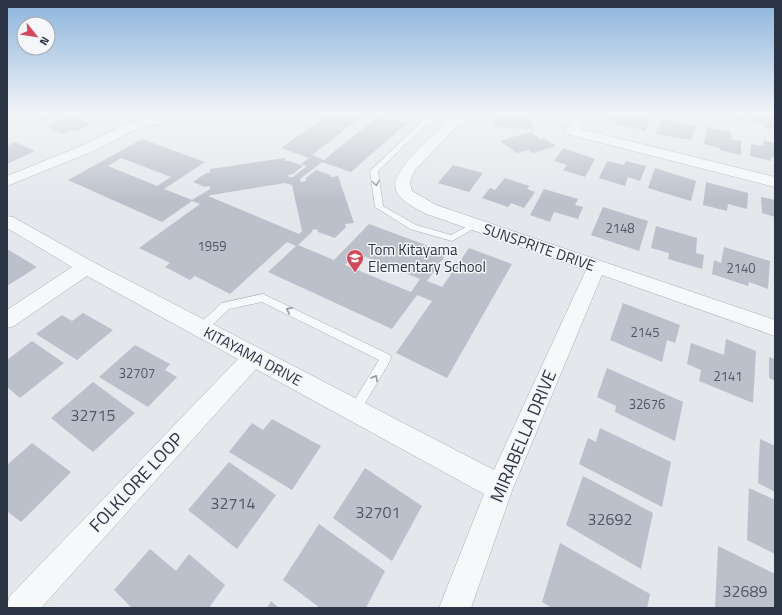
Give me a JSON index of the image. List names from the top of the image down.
{
  "streets": {
    "street": [
      "SUNSPRITE DRIVE",
      "KITAYAMA DRIVE",
      "MIRABELLA DRIVE",
      "FOLKLORE LOOP"
    ]
  },
  "crossings": [
    ["SUNSPRITE DRIVE", "MIRABELLA DRIVE"],
    ["KITAYAMA DRIVE", "MIRABELLA DRIVE"],
    ["KITAYAMA DRIVE", "FOLKLORE LOOP"]
  ],
  "places": {
    "school or university": ["Tom Kitayama Elementary School"]
  },
  "house_numbers": [
    "2148",
    "1959",
    "2140",
    "2145",
    "32707",
    "2141",
    "32676",
    "32715",
    "32714",
    "32701",
    "32692",
    "32689"
  ],
  "north": "bottom right"
}
